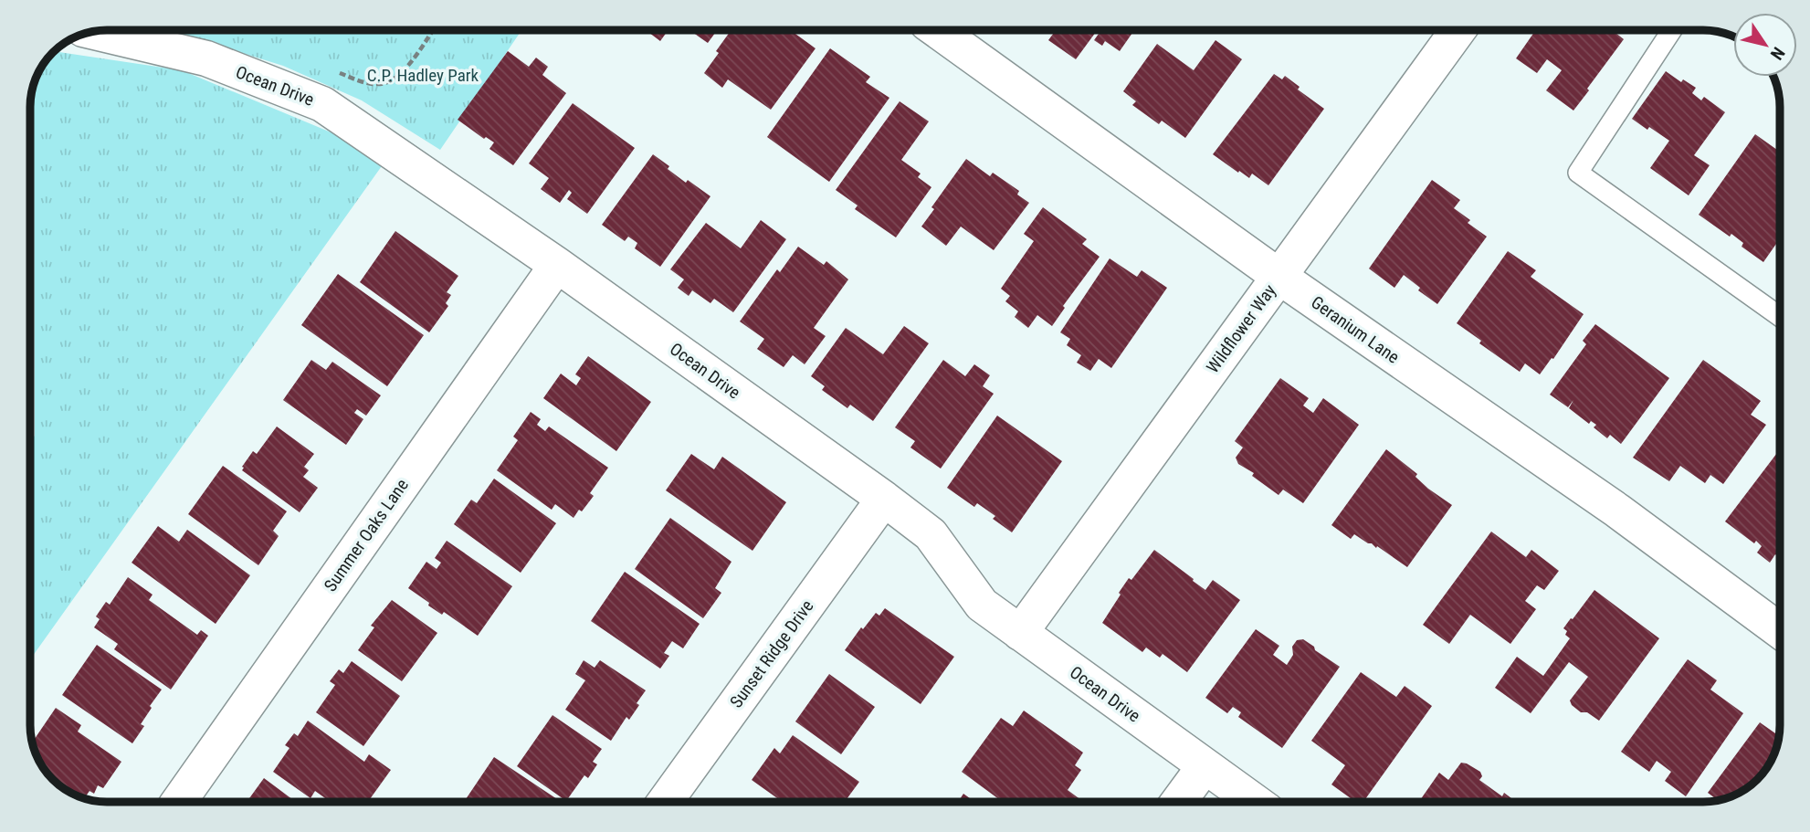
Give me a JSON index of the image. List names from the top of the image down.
{
  "streets": {
    "street": [
      "Ocean Drive",
      "Wildflower Way",
      "Geranium Lane",
      "Summer Oaks Lane",
      "Sunset Ridge Drive"
    ]
  },
  "crossings": [
    ["Ocean Drive", "Wildflower Way"],
    ["Ocean Drive", "Summer Oaks Lane"],
    ["Ocean Drive", "Sunset Ridge Drive"],
    ["Wildflower Way", "Geranium Lane"]
  ],
  "parks": ["C.P. Hadley Park"],
  "north": "bottom right"
}
